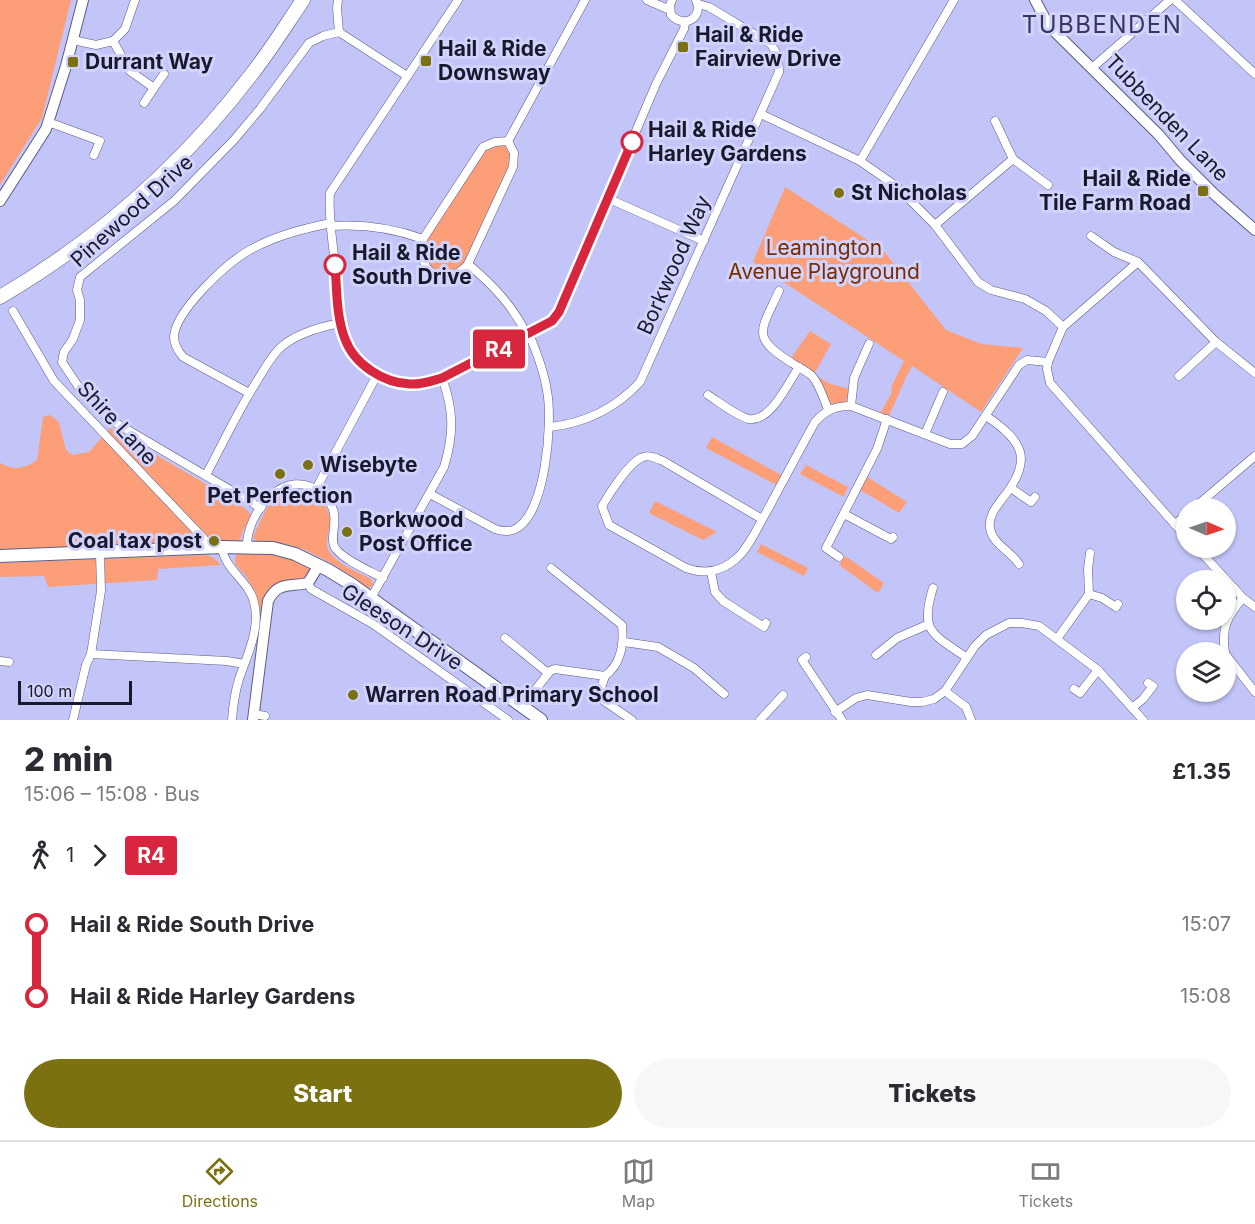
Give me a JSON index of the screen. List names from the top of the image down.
{
  "streets": {
    "street": [
      "Tubbenden Lane",
      "Pinewood Drive",
      "Borkwood Way",
      "Shire Lane",
      "Gleeson Drive"
    ]
  },
  "districts": ["TUBBENDEN"],
  "parks": ["Leamington Avenue Playground"],
  "places": {
    "transit": [
      "Hail & Ride Fairview Drive",
      "Hail & Ride Downsway",
      "Durrant Way",
      "Hail & Ride Tile Farm Road"
    ],
    "other": [
      "Hail & Ride Harley Gardens",
      "St Nicholas",
      "Hail & Ride South Drive",
      "Wisebyte",
      "Pet Perfection",
      "Borkwood Post Office",
      "Coal tax post",
      "Warren Road Primary School"
    ]
  },
  "lines": ["bus line R4"],
  "scale_bar": "100 m",
  "north": "right",
  "page": {
    "on_map": "R4",
    "scale": "100 m",
    "heading": ["2 min", "15:06 – 15:08 · Bus", "£1.35"],
    "legs": ["1", "R4"],
    "list": [
      {
        "name": "Hail & Ride South Drive",
        "value": "15:07"
      },
      {
        "name": "Hail & Ride Harley Gardens",
        "value": "15:08"
      }
    ],
    "buttons": ["Start", "Tickets"],
    "tabs": ["Directions", "Map", "Tickets"]
  }
}
